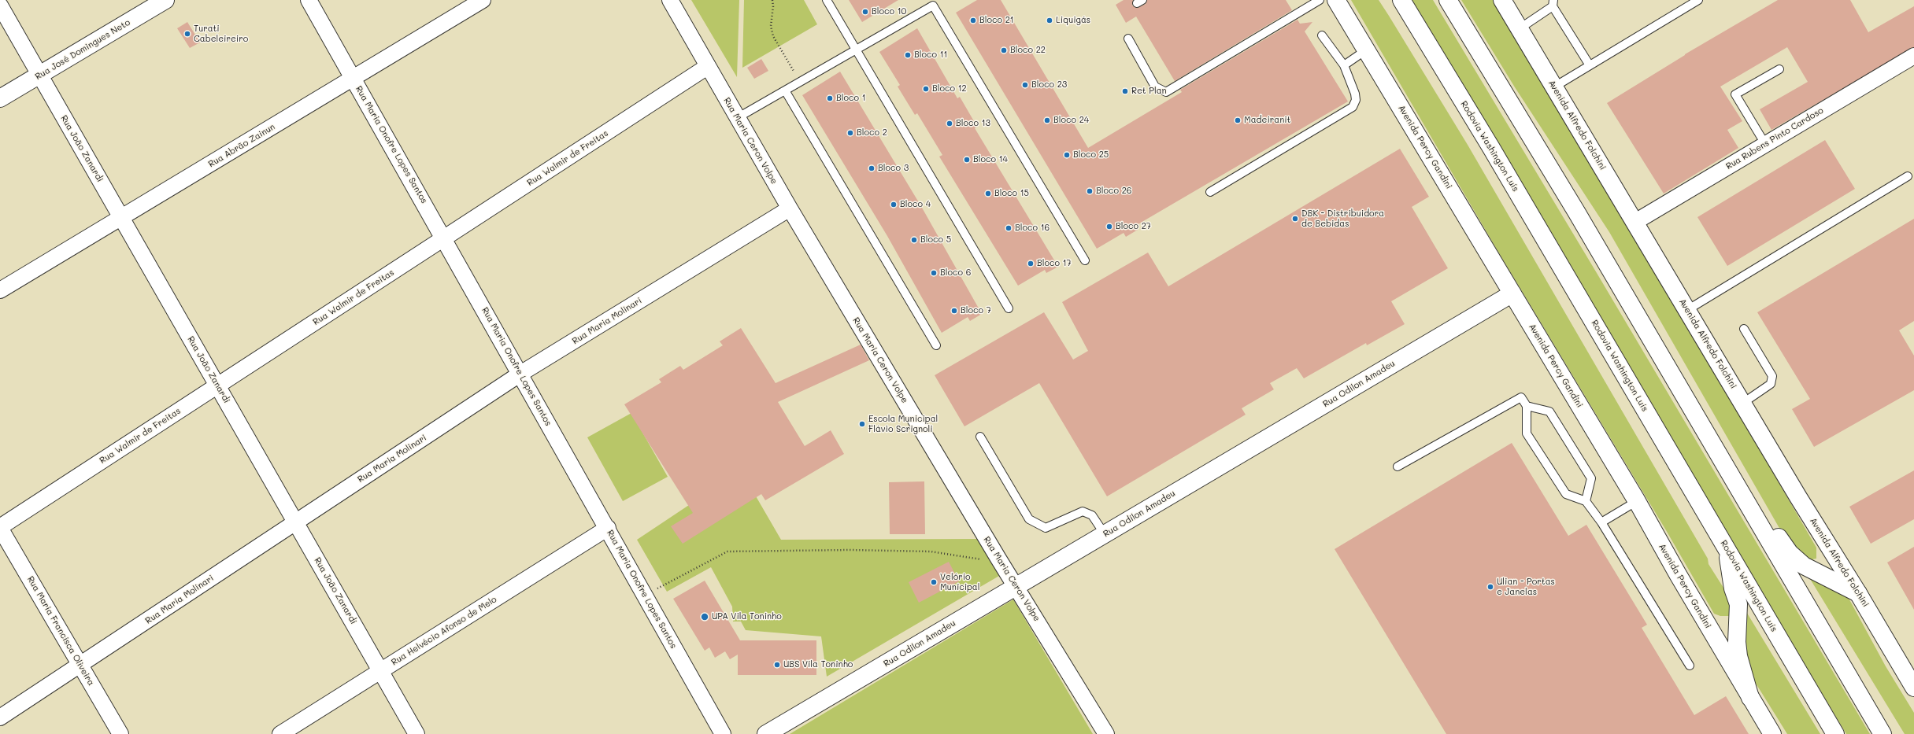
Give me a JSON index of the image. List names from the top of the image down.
{
  "streets": {
    "main road": [
      "Rua José Domingues Neto",
      "Avenida Alfredo Folchini",
      "Rodovia Washington Luís",
      "Avenida Percy Gandini",
      "Rua Odilon Amadeu"
    ],
    "street": [
      "Rua Rubens Pinto Cardoso",
      "Rua Maria Ceron Volpe",
      "Rua Maria Onofre Lopes Santos",
      "Rua Abrão Zainun",
      "Rua João Zanardi",
      "Rua Walmir de Freitas",
      "Rua Maria Molinari",
      "Rua Maria Francisca Oliveira",
      "Rua Helvécio Afonso de Melo"
    ]
  },
  "crossings": [
    ["Rua José Domingues Neto", "Rua João Zanardi"],
    ["Avenida Alfredo Folchini", "Rua Rubens Pinto Cardoso"],
    ["Rua Maria Ceron Volpe", "Rua Walmir de Freitas"],
    ["Rua Maria Ceron Volpe", "Rua Maria Molinari"],
    ["Rua Maria Ceron Volpe", "Rua Odilon Amadeu"],
    ["Rua Maria Onofre Lopes Santos", "Rua Abrão Zainun"],
    ["Rua Maria Onofre Lopes Santos", "Rua Walmir de Freitas"],
    ["Rua Maria Onofre Lopes Santos", "Rua Maria Molinari"],
    ["Rua Maria Onofre Lopes Santos", "Rua Helvécio Afonso de Melo"],
    ["Rua Abrão Zainun", "Rua João Zanardi"],
    ["Avenida Percy Gandini", "Rua Odilon Amadeu"],
    ["Rua João Zanardi", "Rua Walmir de Freitas"],
    ["Rua João Zanardi", "Rua Maria Molinari"],
    ["Rua João Zanardi", "Rua Helvécio Afonso de Melo"],
    ["Rua Walmir de Freitas", "Rua Maria Francisca Oliveira"],
    ["Rua Maria Molinari", "Rua Maria Francisca Oliveira"]
  ],
  "places": [
    "Bloco 10",
    "Bloco 21",
    "Liquigás",
    "Turati Cabeleireiro",
    "Bloco 22",
    "Bloco 11",
    "Bloco 23",
    "Bloco 12",
    "Ret Plan",
    "Bloco 1",
    "Bloco 24",
    "Madeiranit",
    "Bloco 13",
    "Bloco 2",
    "Bloco 25",
    "Bloco 14",
    "Bloco 3",
    "Bloco 26",
    "Bloco 15",
    "Bloco 4",
    "DBK - Distribuidora de Bebidas",
    "Bloco 27",
    "Bloco 16",
    "Bloco 5",
    "Bloco 17",
    "Bloco 6",
    "Bloco 7",
    "Escola Municipal Flávio Scrignoli",
    "Velório Municipal",
    "Ulian - Portas e Janelas",
    "UPA Vila Toninho",
    "UBS Vila Toninho"
  ]
}
